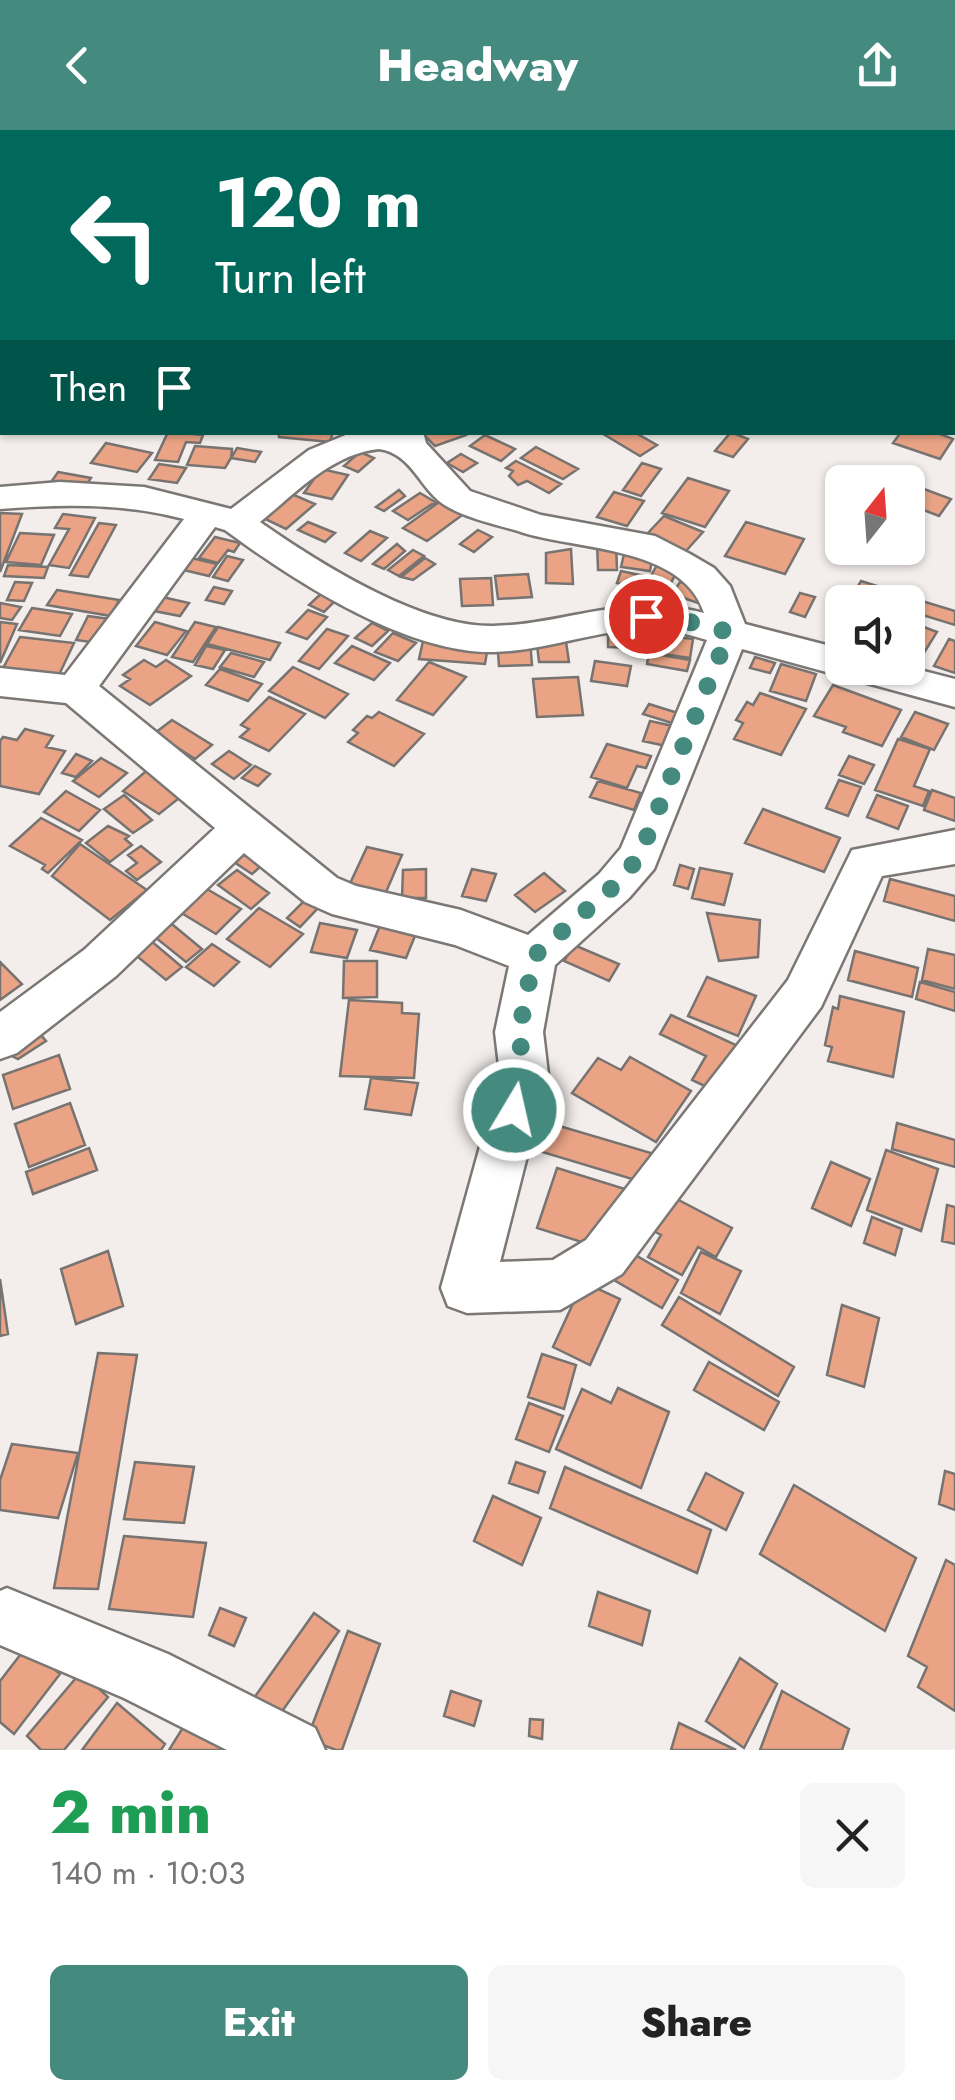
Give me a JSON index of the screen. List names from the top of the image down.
{
  "north": "top",
  "page": {
    "header": "Headway",
    "turn": ["120 m", "Turn left"],
    "then": "Then",
    "heading": ["2 min", "140 m · 10:03"],
    "buttons": ["Exit", "Share"]
  }
}
